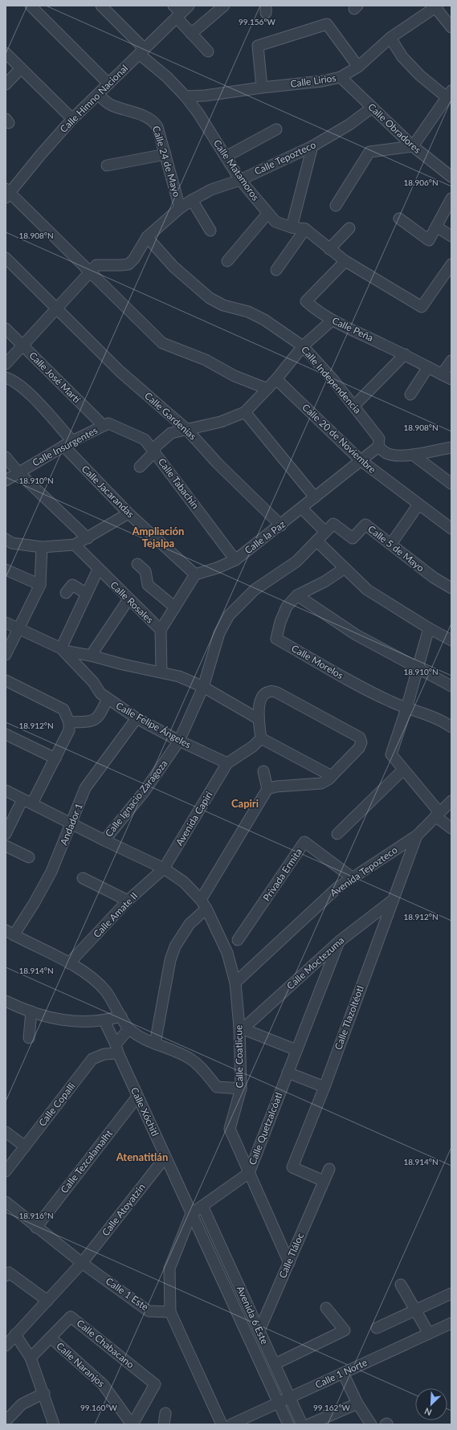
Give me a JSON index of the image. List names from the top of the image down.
{
  "streets": {
    "street": [
      "Calle Lirios",
      "Calle Himno Nacional",
      "Calle Obradores",
      "Calle Tepozteco",
      "Calle 24 de Mayo",
      "Calle Matamoros",
      "Calle Peña",
      "Calle José Martí",
      "Calle Independencia",
      "Calle Gardenias",
      "Calle 20 de Noviembre",
      "Calle Insurgentes",
      "Calle Tabachín",
      "Calle Jacarandas",
      "Calle la Paz",
      "Calle 5 de Mayo",
      "Calle Rosales",
      "Calle Morelos",
      "Calle Felipe Ángeles",
      "Calle Ignacio Zaragoza",
      "Avenida Capiri",
      "Andador 1",
      "Avenida Tepozteco",
      "Privada Ermita",
      "Calle Amate II",
      "Calle Moctezuma",
      "Calle Tlazoltéotl",
      "Calle Coatlicue",
      "Calle Copalli",
      "Calle Xóchitl",
      "Calle Quetzalcóatl",
      "Calle Tezcalamalht",
      "Calle Atoyatzin",
      "Calle Tláloc",
      "Calle 1 Este",
      "Avenida 6 Este",
      "Calle Chabacano",
      "Calle Naranjos",
      "Calle 1 Norte"
    ]
  },
  "crossings": [
    ["Calle Lirios", "Calle Obradores"],
    ["Calle Lirios", "Calle Matamoros"],
    ["Calle Himno Nacional", "Calle 24 de Mayo"],
    ["Calle Himno Nacional", "Calle Matamoros"],
    ["Calle Obradores", "Calle Tepozteco"],
    ["Calle Tepozteco", "Calle 24 de Mayo"],
    ["Calle Tepozteco", "Calle Matamoros"],
    ["Calle Tepozteco", "Calle Independencia"],
    ["Calle José Martí", "Calle Insurgentes"],
    ["Calle José Martí", "Calle Tabachín"],
    ["Calle Independencia", "Calle la Paz"],
    ["Calle Gardenias", "Calle la Paz"],
    ["Calle 20 de Noviembre", "Calle la Paz"],
    ["Calle Insurgentes", "Calle Tabachín"],
    ["Calle Insurgentes", "Calle Jacarandas"],
    ["Calle Tabachín", "Calle la Paz"],
    ["Calle Jacarandas", "Calle la Paz"],
    ["Calle 5 de Mayo", "Calle Ignacio Zaragoza"],
    ["Calle Felipe Ángeles", "Calle Ignacio Zaragoza"],
    ["Calle Felipe Ángeles", "Avenida Capiri"],
    ["Calle Felipe Ángeles", "Andador 1"],
    ["Avenida Capiri", "Calle Amate II"],
    ["Avenida Tepozteco", "Privada Ermita"],
    ["Avenida Tepozteco", "Calle Tlazoltéotl"],
    ["Avenida Tepozteco", "Calle Coatlicue"],
    ["Calle Moctezuma", "Calle Tlazoltéotl"],
    ["Calle Moctezuma", "Calle Coatlicue"],
    ["Calle Moctezuma", "Calle Quetzalcóatl"],
    ["Calle Tlazoltéotl", "Calle Tláloc"],
    ["Calle Coatlicue", "Calle Quetzalcóatl"],
    ["Calle Coatlicue", "Calle Tláloc"],
    ["Calle Copalli", "Calle Xóchitl"],
    ["Calle Xóchitl", "Calle Quetzalcóatl"],
    ["Calle Xóchitl", "Calle Tezcalamalht"],
    ["Calle Xóchitl", "Calle Atoyatzin"],
    ["Calle Xóchitl", "Avenida 6 Este"],
    ["Calle Quetzalcóatl", "Avenida 6 Este"],
    ["Calle Tezcalamalht", "Calle 1 Este"],
    ["Calle Atoyatzin", "Calle 1 Este"],
    ["Calle Tláloc", "Avenida 6 Este"],
    ["Avenida 6 Este", "Calle 1 Norte"],
    ["Calle Chabacano", "Calle Naranjos"]
  ],
  "districts": ["Ampliación Tejalpa", "Capiri", "Atenatitlán"],
  "north": "bottom left",
  "coordinates": [
    "99.156°W",
    "18.906°N",
    "18.908°N",
    "18.910°N",
    "18.912°N",
    "18.914°N",
    "18.916°N",
    "99.160°W",
    "99.162°W"
  ]
}
